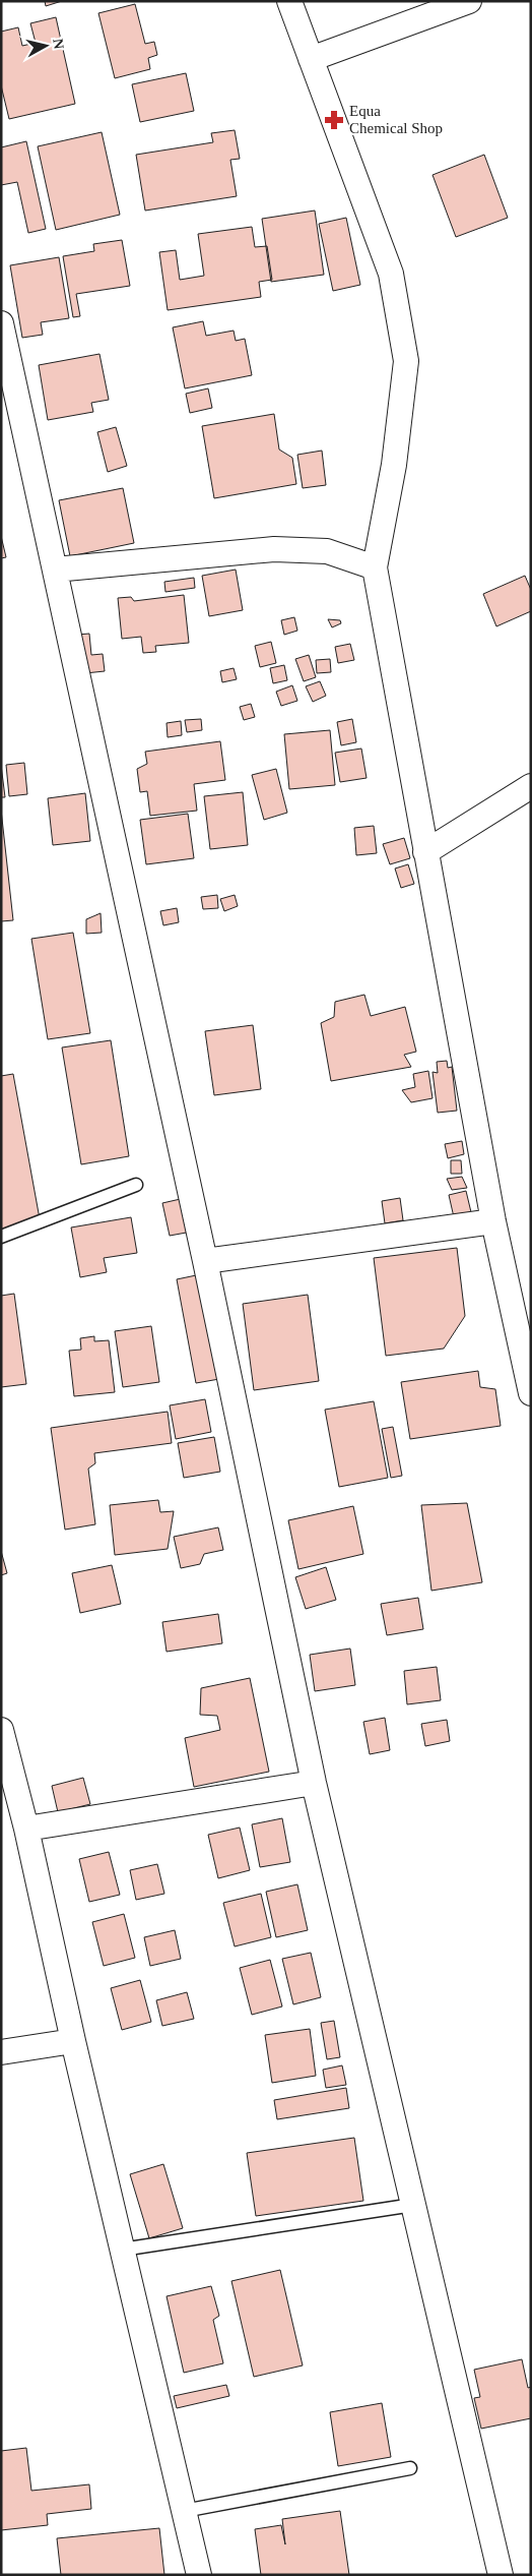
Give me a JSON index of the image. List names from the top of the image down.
{
  "places": {
    "pharmacy": ["Equa Chemical Shop"]
  },
  "north": "right"
}
